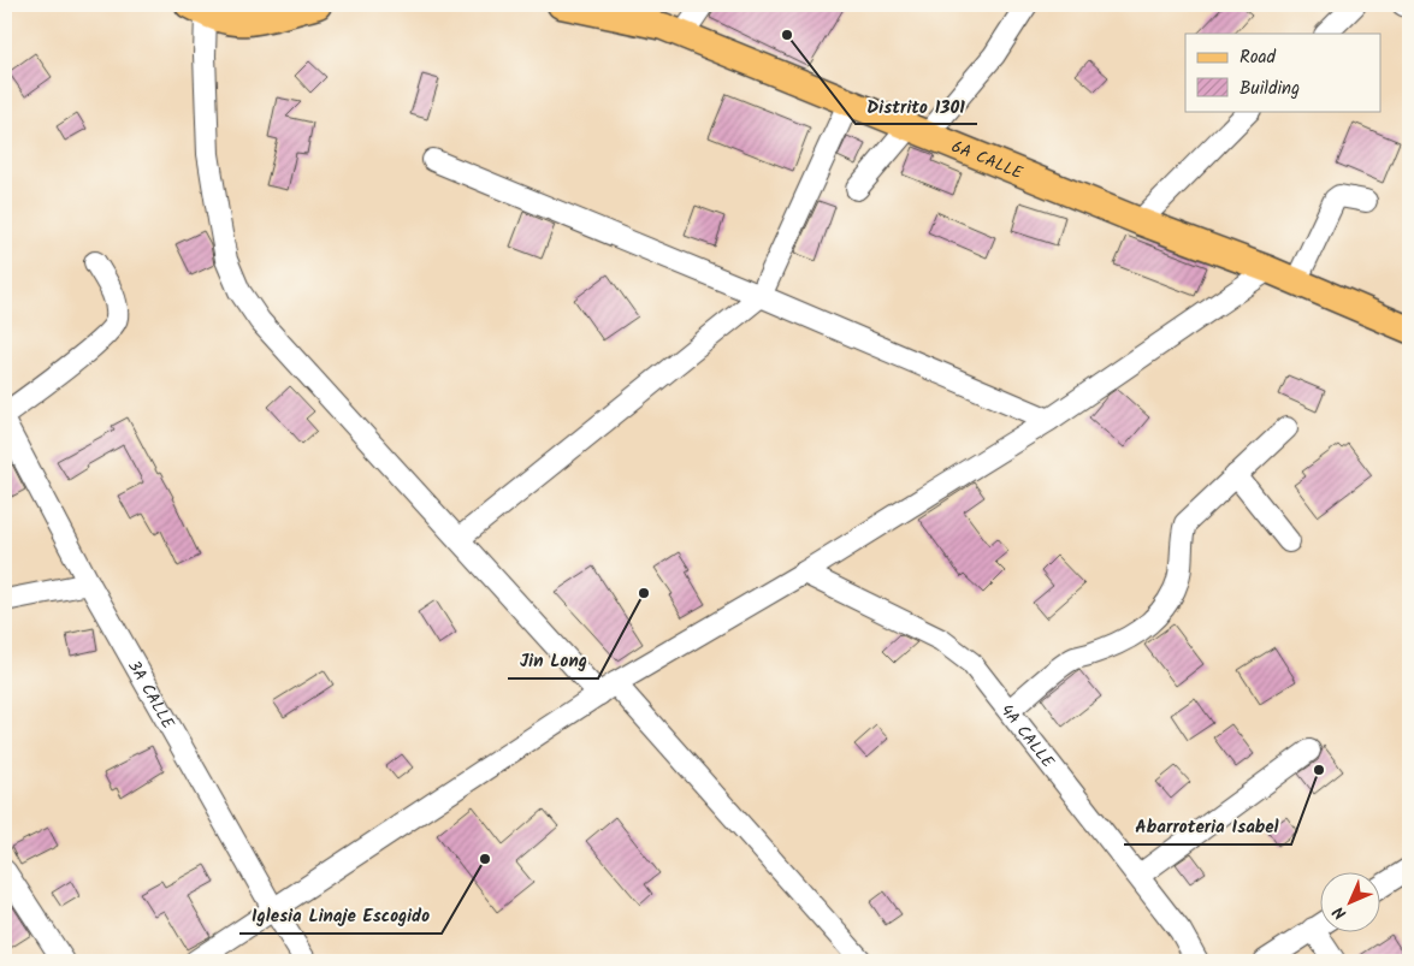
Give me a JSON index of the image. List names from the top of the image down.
{
  "streets": {
    "main road": ["6A CALLE"],
    "street": ["3A CALLE", "4A CALLE"]
  },
  "places": [
    "Distrito 1301",
    "Jin Long",
    "Abarroteria Isabel",
    "Iglesia Linaje Escogido"
  ],
  "legend": ["Road", "Building"],
  "north": "bottom left"
}
